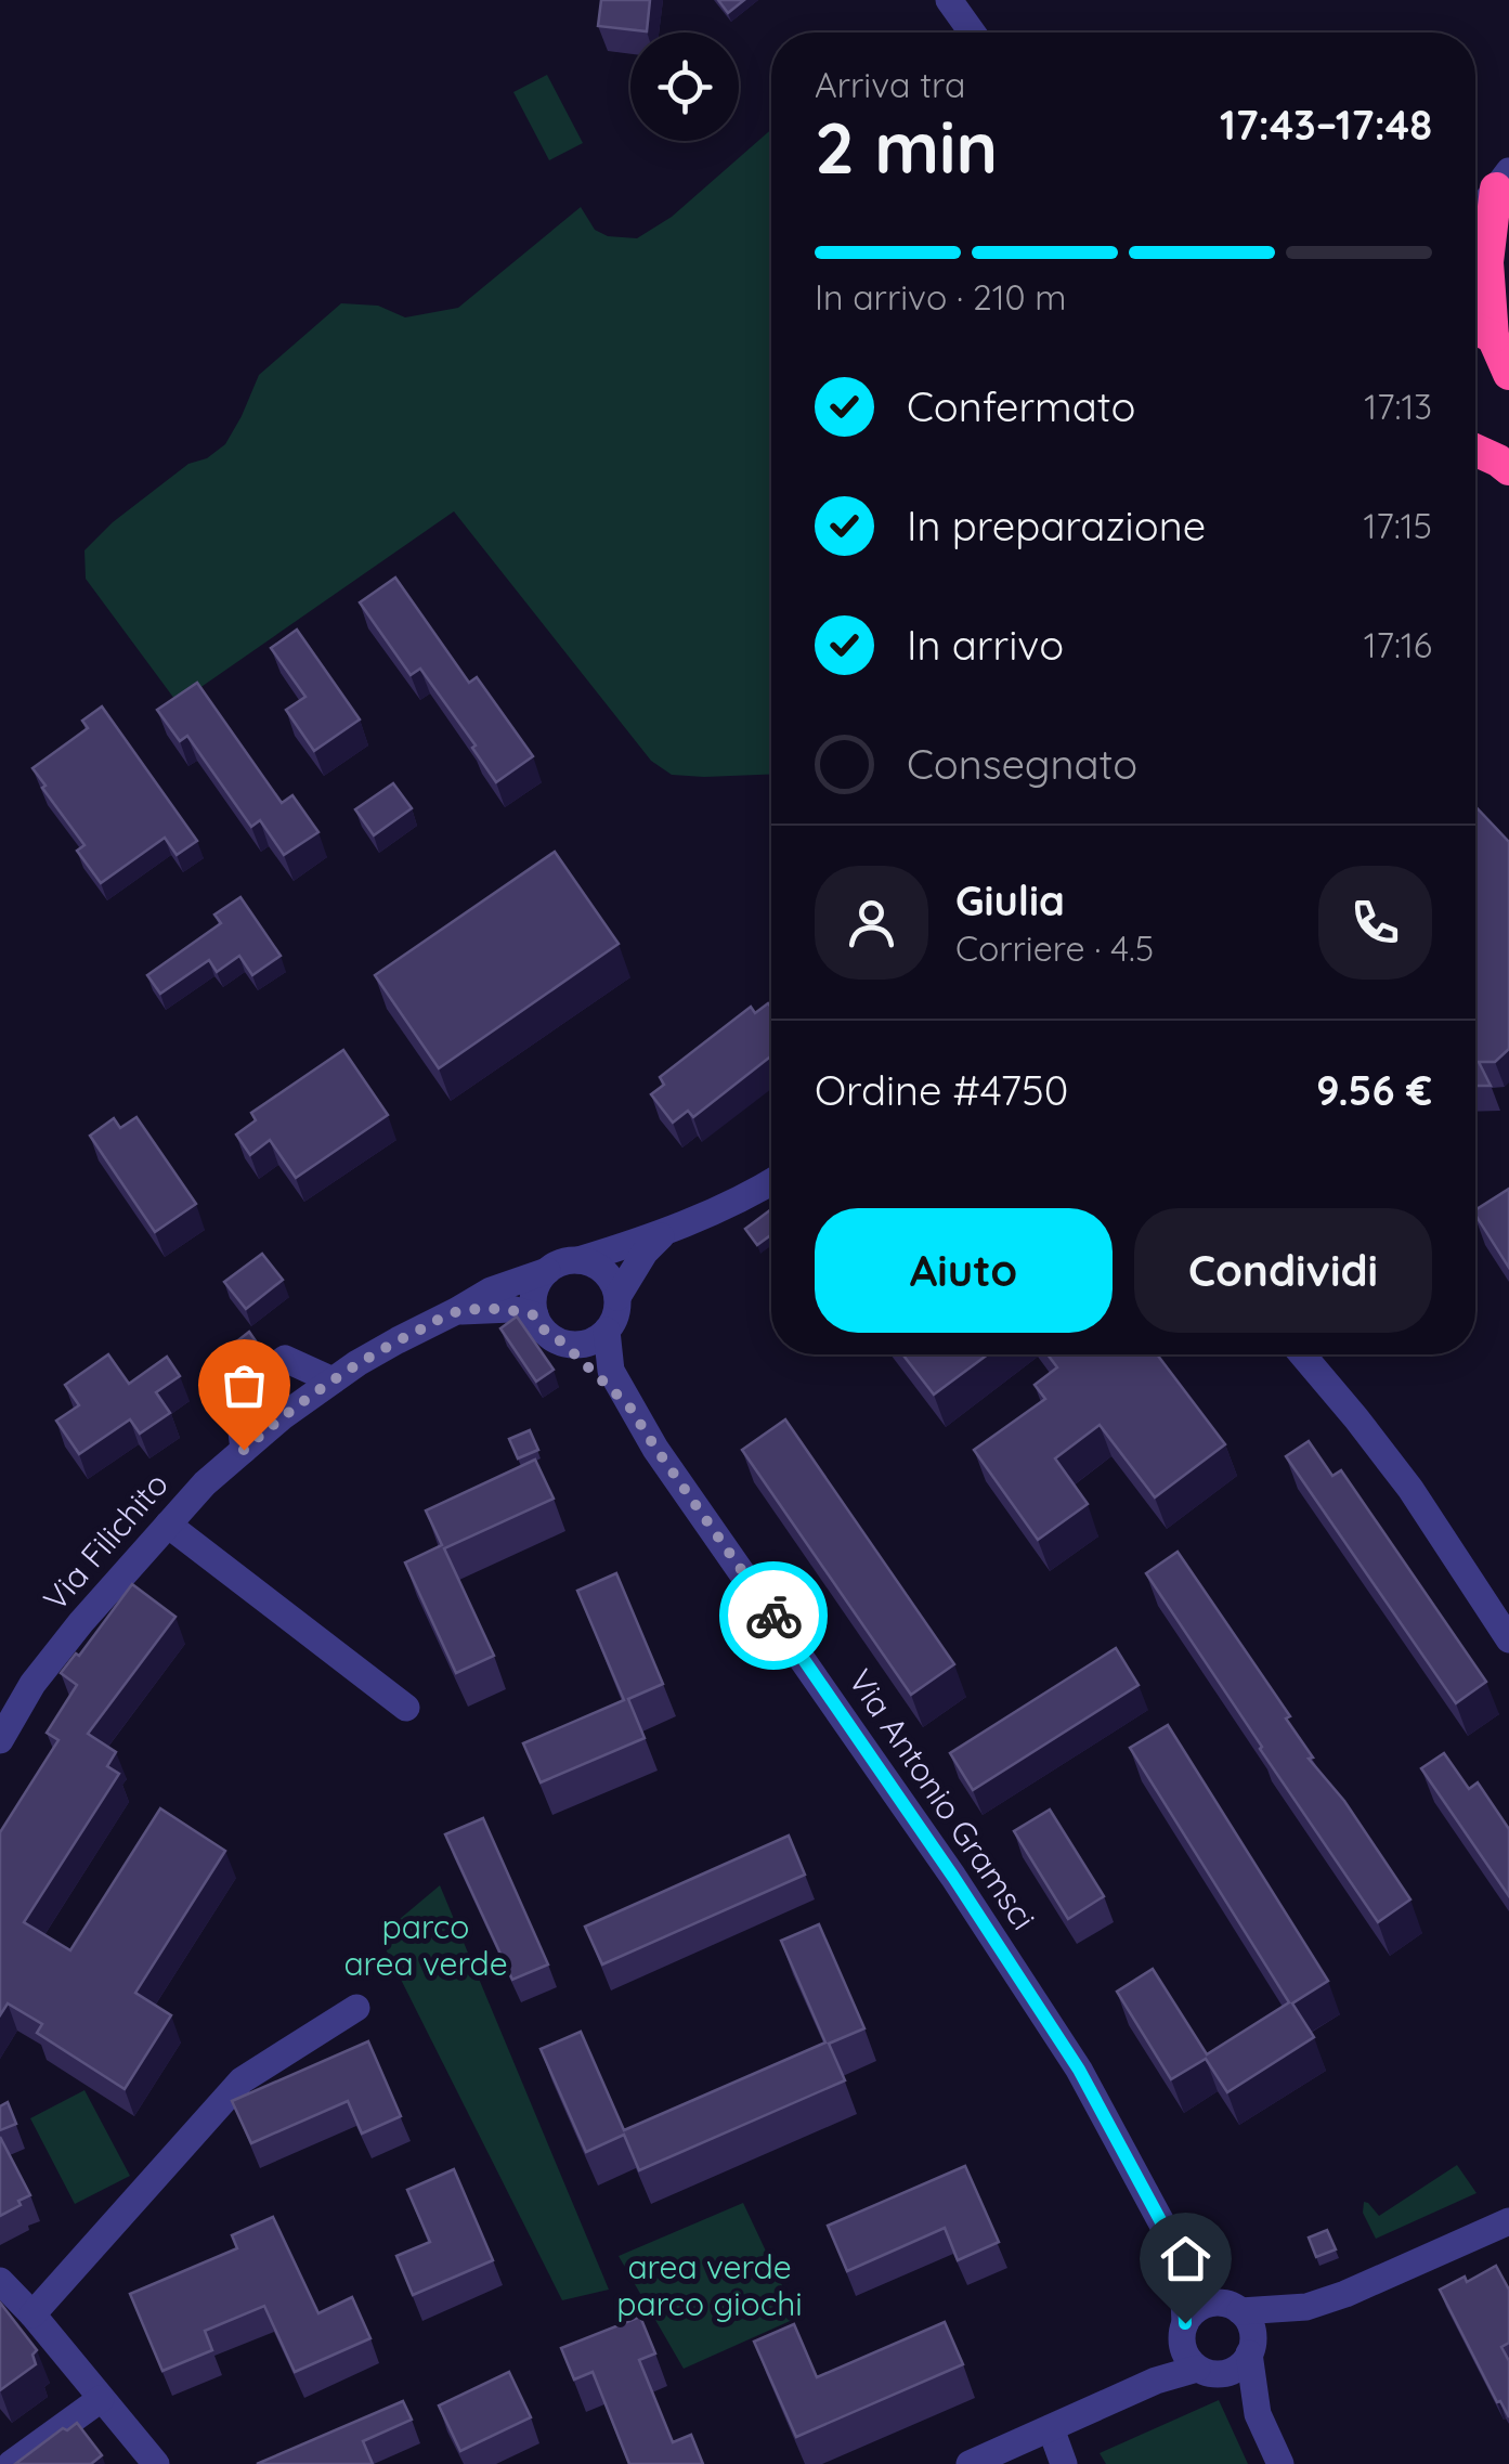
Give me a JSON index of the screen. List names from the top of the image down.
{
  "streets": {
    "street": ["Via Filichito", "Via Antonio Gramsci"]
  },
  "crossings": [
    ["Via Filichito", "Via Antonio Gramsci"]
  ],
  "parks": ["parco area verde", "area verde parco giochi"],
  "page": {
    "heading": ["2 min", "Arriva tra", "17:43–17:48"],
    "panel": [
      "Giulia",
      "Corriere · 4.5",
      "Ordine #4750",
      "9.56 €"
    ],
    "bar": "In arrivo · 210 m",
    "list": [
      ["Confermato", "17:13"],
      ["In preparazione", "17:15"],
      ["In arrivo", "17:16"],
      "Consegnato"
    ],
    "buttons": ["Aiuto", "Condividi"]
  }
}
